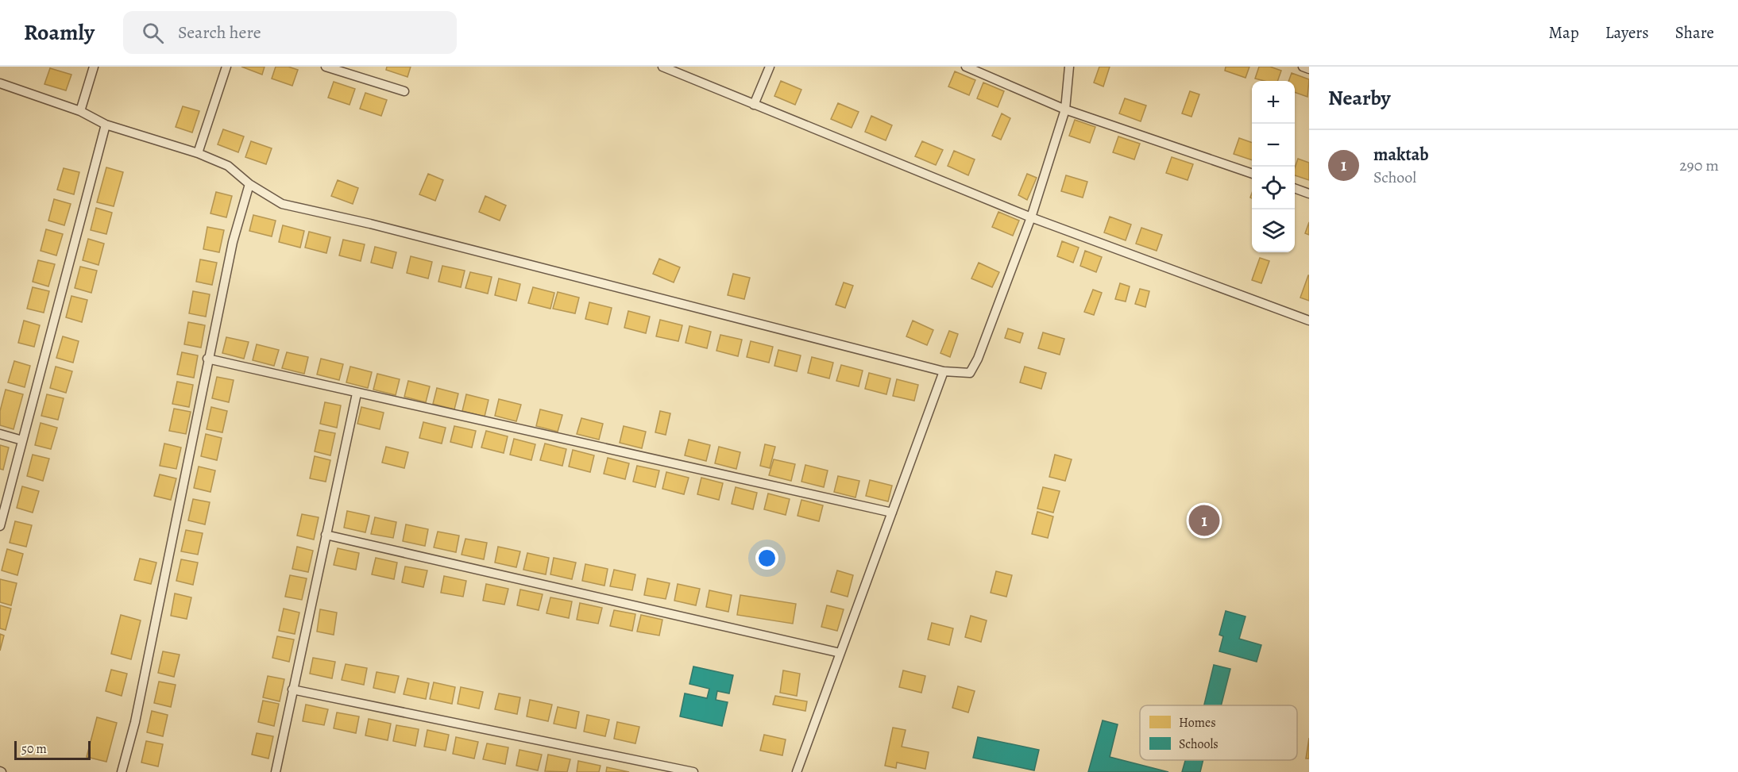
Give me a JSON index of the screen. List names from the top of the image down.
{
  "legend": ["Homes", "Schools"],
  "scale_bar": "50 m",
  "page": {
    "header": "Roamly",
    "search": "Search here",
    "nav": ["Map", "Layers", "Share"],
    "heading": "Nearby",
    "map_buttons": ["+", "−"],
    "list": [
      {
        "mark": "1",
        "name": "maktab",
        "note": "School",
        "value": "290 m"
      }
    ],
    "pins": "1",
    "scale": "50 m"
  }
}
